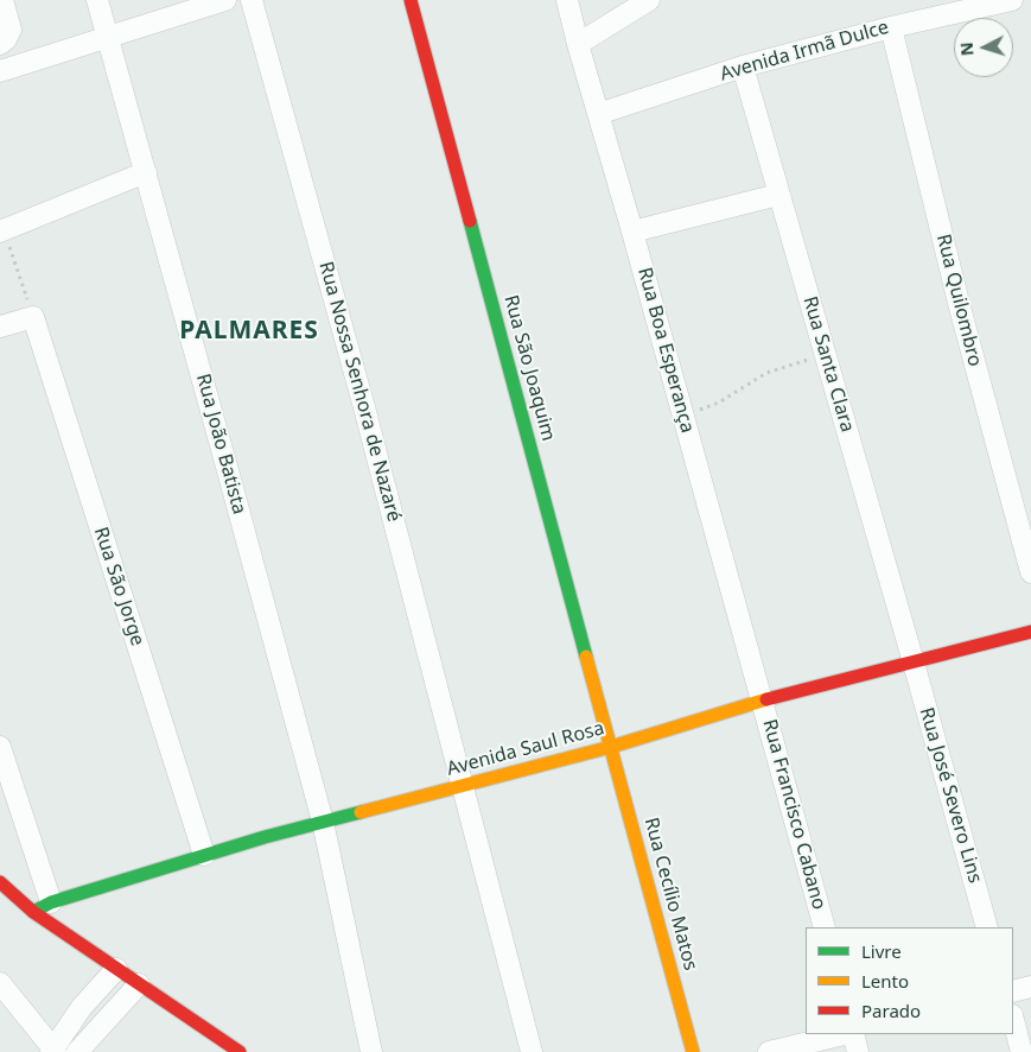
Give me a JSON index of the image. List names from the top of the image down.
{
  "streets": {
    "street": [
      "Avenida Irmã Dulce",
      "Rua Quilombro",
      "Rua Boa Esperança",
      "Rua Santa Clara",
      "Rua São Joaquim",
      "Rua Nossa Senhora de Nazaré",
      "Rua João Batista",
      "Rua São Jorge",
      "Avenida Saul Rosa",
      "Rua José Severo Lins",
      "Rua Francisco Cabano",
      "Rua Cecílio Matos"
    ]
  },
  "crossings": [
    ["Avenida Irmã Dulce", "Rua Quilombro"],
    ["Avenida Irmã Dulce", "Rua Boa Esperança"],
    ["Avenida Irmã Dulce", "Rua Santa Clara"],
    ["Rua Boa Esperança", "Avenida Saul Rosa"],
    ["Rua Boa Esperança", "Rua Francisco Cabano"],
    ["Rua Santa Clara", "Avenida Saul Rosa"],
    ["Rua Santa Clara", "Rua José Severo Lins"],
    ["Rua São Joaquim", "Avenida Saul Rosa"],
    ["Rua São Joaquim", "Rua Cecílio Matos"],
    ["Rua Nossa Senhora de Nazaré", "Avenida Saul Rosa"],
    ["Rua João Batista", "Avenida Saul Rosa"],
    ["Rua São Jorge", "Avenida Saul Rosa"],
    ["Avenida Saul Rosa", "Rua José Severo Lins"],
    ["Avenida Saul Rosa", "Rua Francisco Cabano"],
    ["Avenida Saul Rosa", "Rua Cecílio Matos"]
  ],
  "districts": ["PALMARES"],
  "legend": ["Livre", "Lento", "Parado"],
  "north": "left"
}
